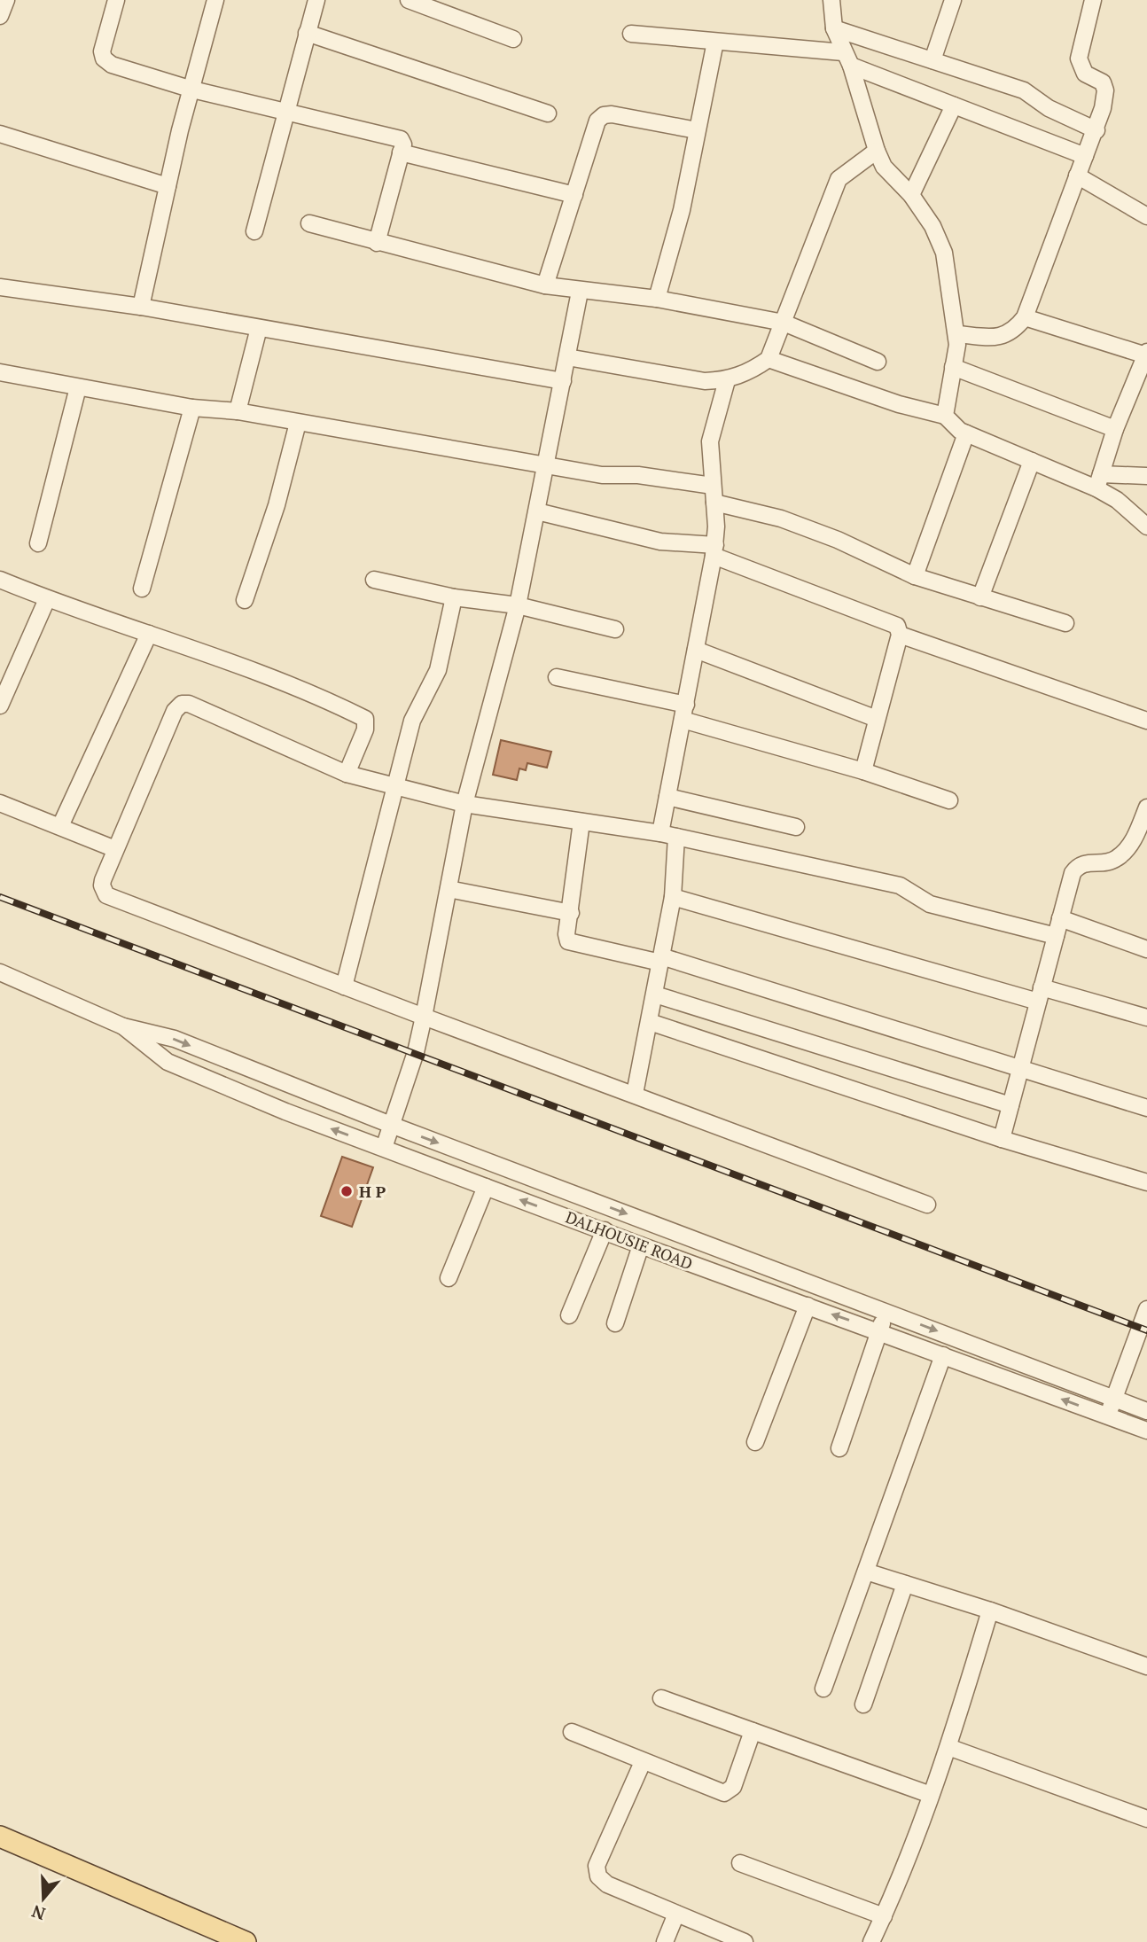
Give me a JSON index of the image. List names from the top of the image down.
{
  "streets": {
    "street": ["DALHOUSIE ROAD"]
  },
  "places": ["H P"],
  "north": "bottom"
}
